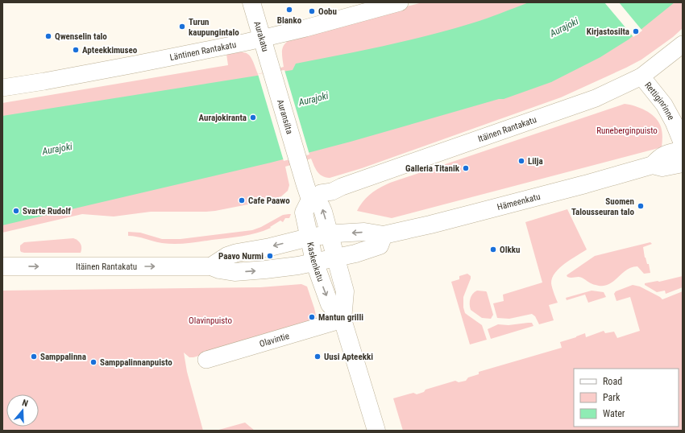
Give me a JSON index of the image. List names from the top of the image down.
{
  "streets": {
    "main road": [
      "Aurakatu",
      "Auransilta",
      "Itäinen Rantakatu",
      "Hämeenkatu",
      "Kaskenkatu"
    ],
    "street": ["Läntinen Rantakatu", "Rettiginrinne", "Olavintie"]
  },
  "crossings": [
    ["Aurakatu", "Läntinen Rantakatu"],
    ["Aurakatu", "Auransilta"],
    ["Rettiginrinne", "Itäinen Rantakatu"],
    ["Auransilta", "Kaskenkatu"],
    ["Itäinen Rantakatu", "Kaskenkatu"],
    ["Hämeenkatu", "Kaskenkatu"],
    ["Kaskenkatu", "Olavintie"]
  ],
  "one_way": ["Itäinen Rantakatu"],
  "water": ["Aurajoki"],
  "parks": ["Runeberginpuisto", "Olavinpuisto"],
  "places": [
    "Blanko",
    "Oobu",
    "Turun kaupungintalo",
    "Kirjastosilta",
    "Qwenselin talo",
    "Apteekkimuseo",
    "Aurajokiranta",
    "Lilja",
    "Galleria Titanik",
    "Cafe Paawo",
    "Suomen Talousseuran talo",
    "Svarte Rudolf",
    "Olkku",
    "Paavo Nurmi",
    "Mantun grilli",
    "Samppalinna",
    "Uusi Apteekki",
    "Samppalinnanpuisto"
  ],
  "legend": ["Road", "Park", "Water"],
  "north": "top"
}
